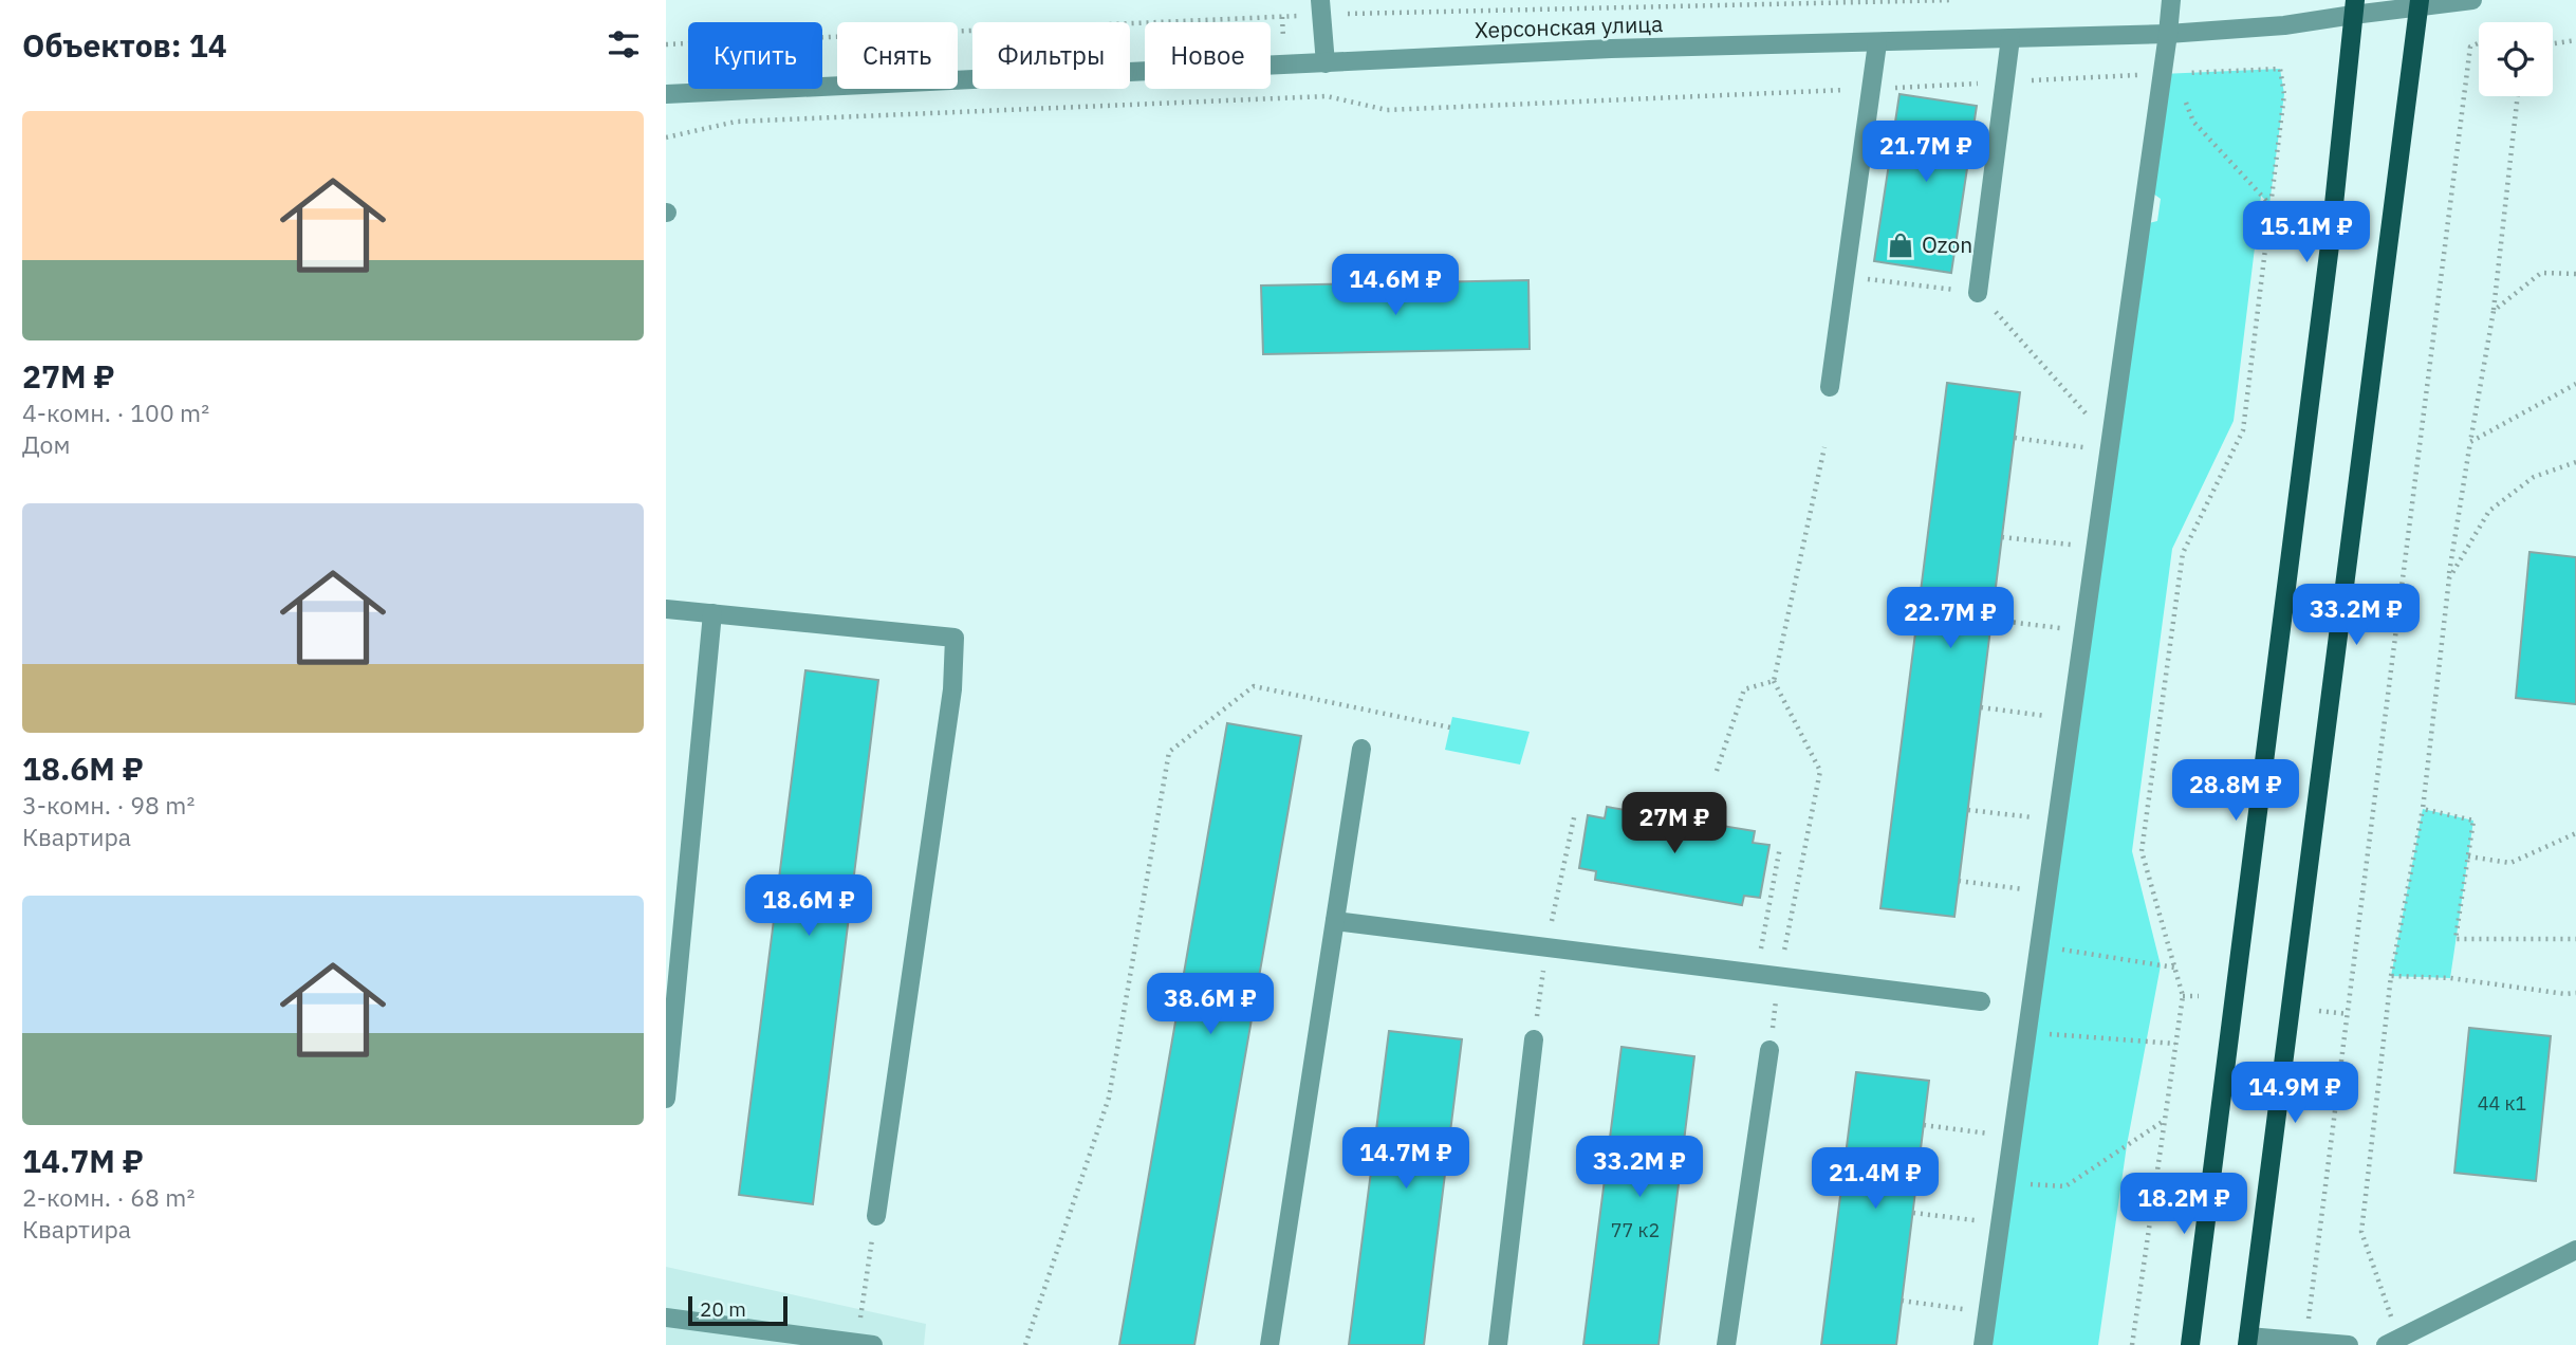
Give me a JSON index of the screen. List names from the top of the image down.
{
  "streets": {
    "street": ["Херсонская улица"]
  },
  "places": {
    "shop": ["Ozon"]
  },
  "house_numbers": ["44 к1", "77 к2"],
  "scale_bar": "20 m",
  "page": {
    "heading": "Объектов: 14",
    "chip": [
      "Купить",
      "Снять",
      "Фильтры",
      "Новое"
    ],
    "list": [
      {
        "name": "27M ₽",
        "note": "4-комн. · 100 m² · Дом"
      },
      {
        "name": "18.6M ₽",
        "note": "3-комн. · 98 m² · Квартира"
      },
      {
        "name": "14.7M ₽",
        "note": "2-комн. · 68 m² · Квартира"
      }
    ],
    "price": [
      "21.7M ₽",
      "15.1M ₽",
      "14.6M ₽",
      "33.2M ₽",
      "22.7M ₽",
      "28.8M ₽",
      "27M ₽",
      "18.6M ₽",
      "38.6M ₽",
      "14.9M ₽",
      "14.7M ₽",
      "33.2M ₽",
      "21.4M ₽",
      "18.2M ₽"
    ],
    "scale": "20 m"
  }
}
